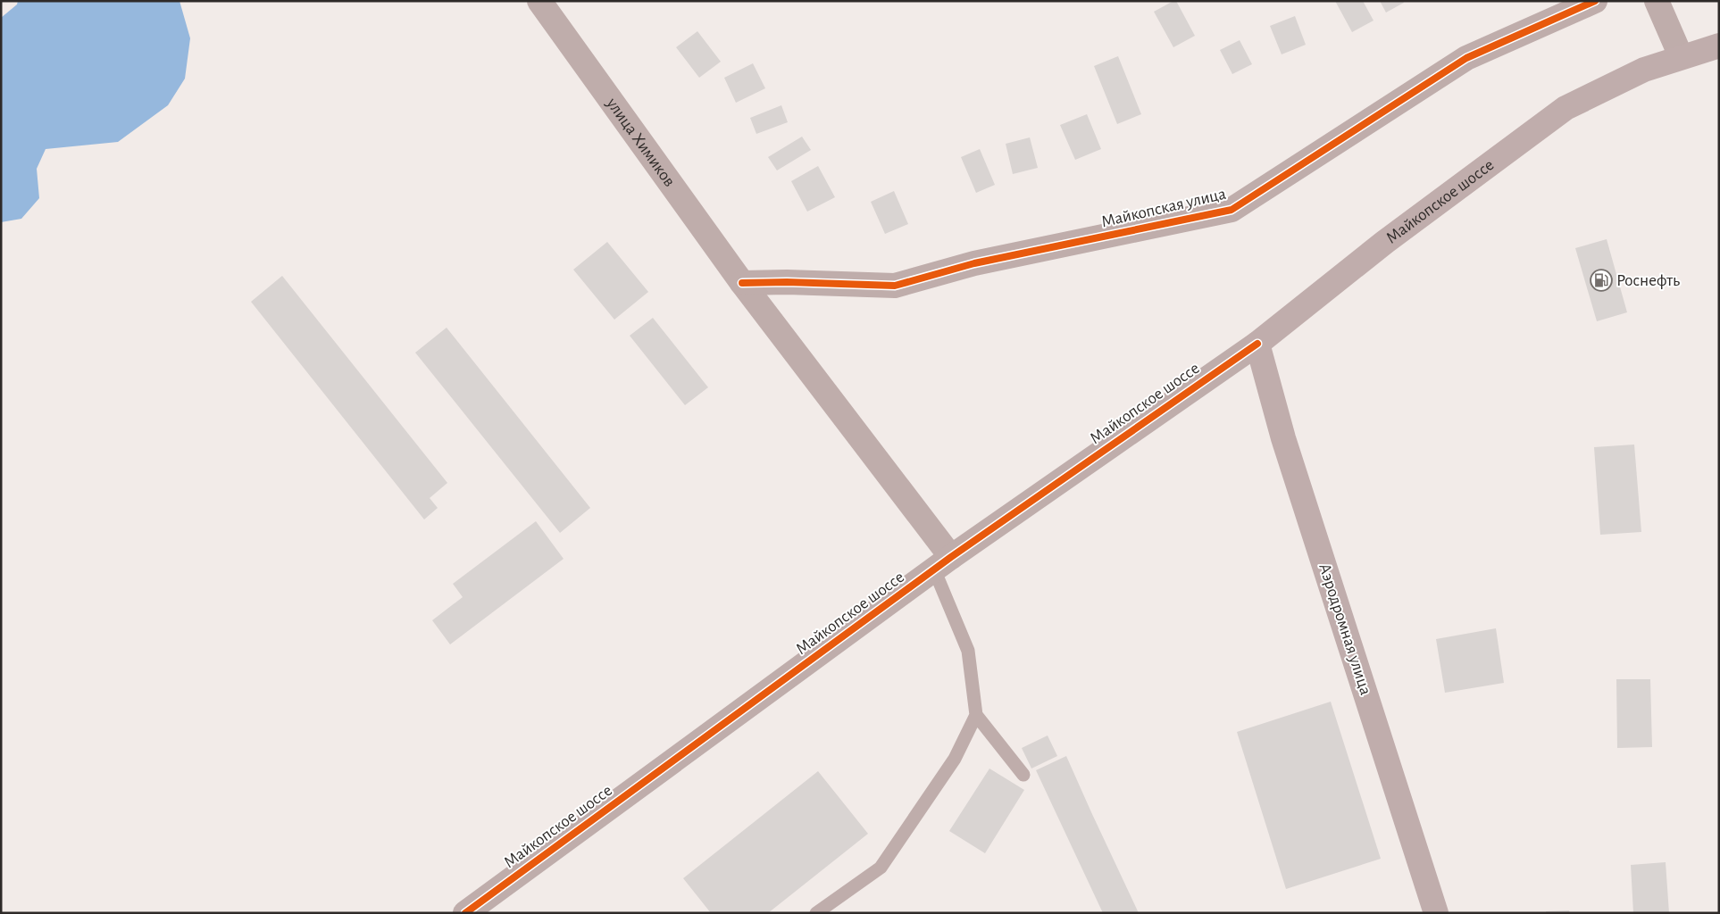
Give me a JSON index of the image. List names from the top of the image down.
{
  "streets": {
    "main road": ["Майкопское шоссе", "Аэродромная улица"],
    "street": ["улица Химиков", "Майкопская улица"]
  },
  "crossings": [
    ["улица Химиков", "Майкопское шоссе"],
    ["улица Химиков", "Майкопская улица"],
    ["Майкопское шоссе", "Аэродромная улица"]
  ],
  "places": {
    "fuel station": ["Роснефть"]
  }
}
